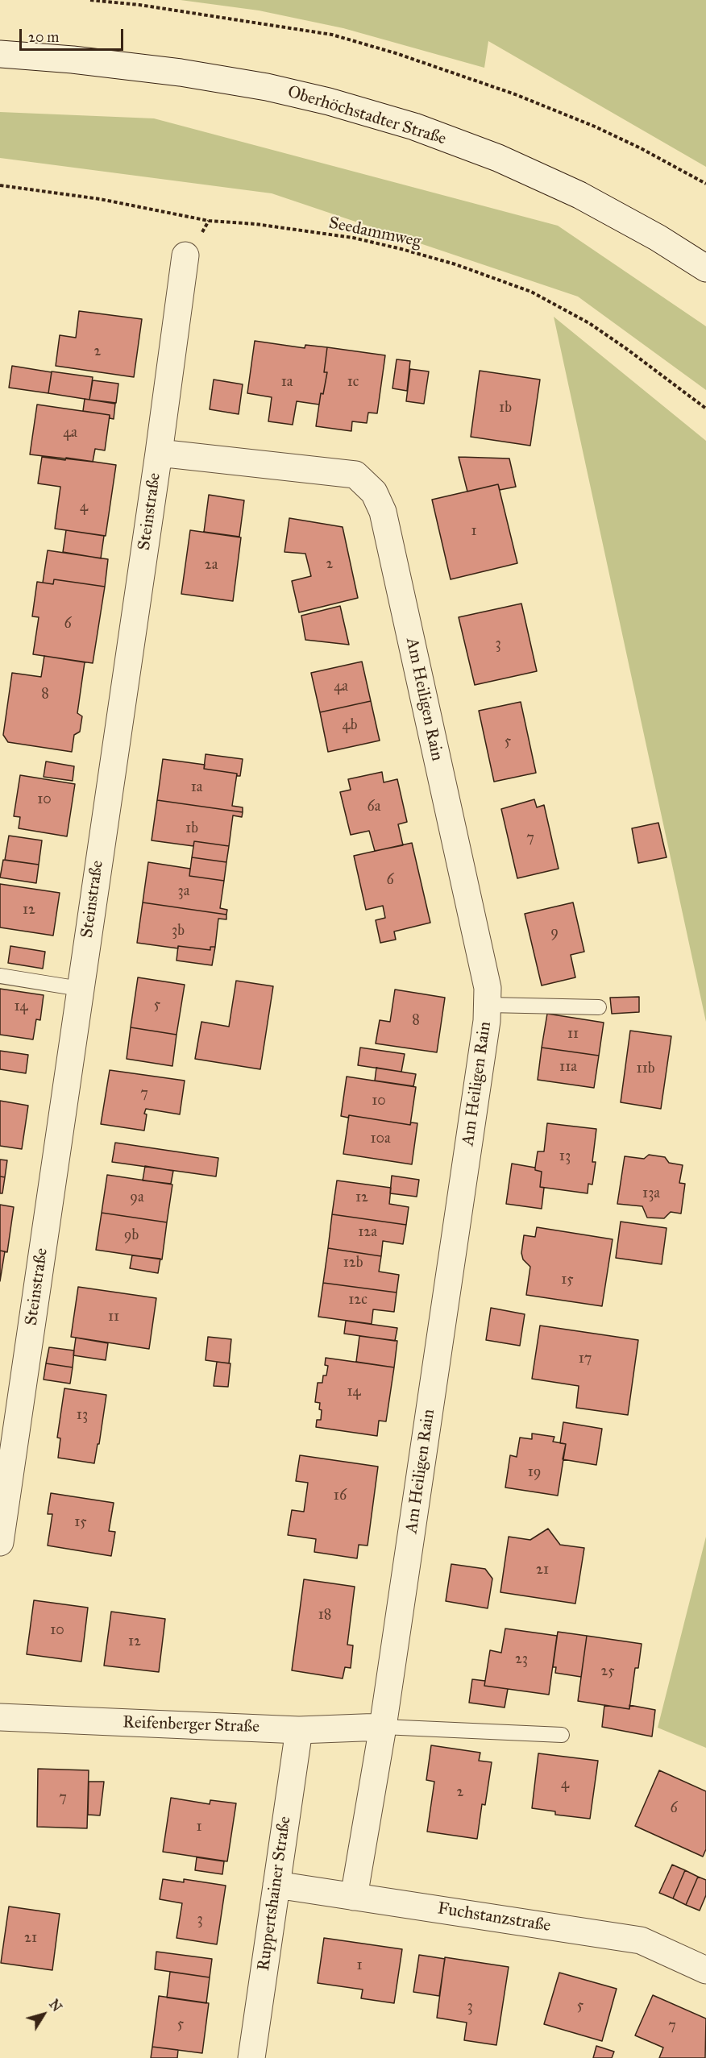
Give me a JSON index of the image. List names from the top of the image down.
{
  "streets": {
    "street": [
      "Oberhöchstadter Straße",
      "Steinstraße",
      "Am Heiligen Rain",
      "Reifenberger Straße",
      "Ruppertshainer Straße",
      "Fuchstanzstraße"
    ],
    "path": ["Seedammweg"]
  },
  "crossings": [
    ["Steinstraße", "Am Heiligen Rain"],
    ["Am Heiligen Rain", "Reifenberger Straße"],
    ["Reifenberger Straße", "Ruppertshainer Straße"],
    ["Ruppertshainer Straße", "Fuchstanzstraße"]
  ],
  "house_numbers": [
    "2",
    "1a",
    "1c",
    "1b",
    "4a",
    "4",
    "1",
    "2",
    "2a",
    "6",
    "3",
    "4a",
    "8",
    "4b",
    "5",
    "1a",
    "10",
    "6a",
    "1b",
    "7",
    "6",
    "3a",
    "12",
    "3b",
    "9",
    "5",
    "14",
    "8",
    "11",
    "11a",
    "11b",
    "7",
    "10",
    "10a",
    "13",
    "13a",
    "9a",
    "12",
    "12a",
    "9b",
    "12b",
    "15",
    "12c",
    "11",
    "17",
    "14",
    "13",
    "19",
    "16",
    "15",
    "21",
    "18",
    "10",
    "12",
    "23",
    "25",
    "4",
    "2",
    "7",
    "6",
    "1",
    "3",
    "21",
    "1",
    "5",
    "3",
    "5",
    "7"
  ],
  "scale_bar": "20 m",
  "north": "top right"
}
